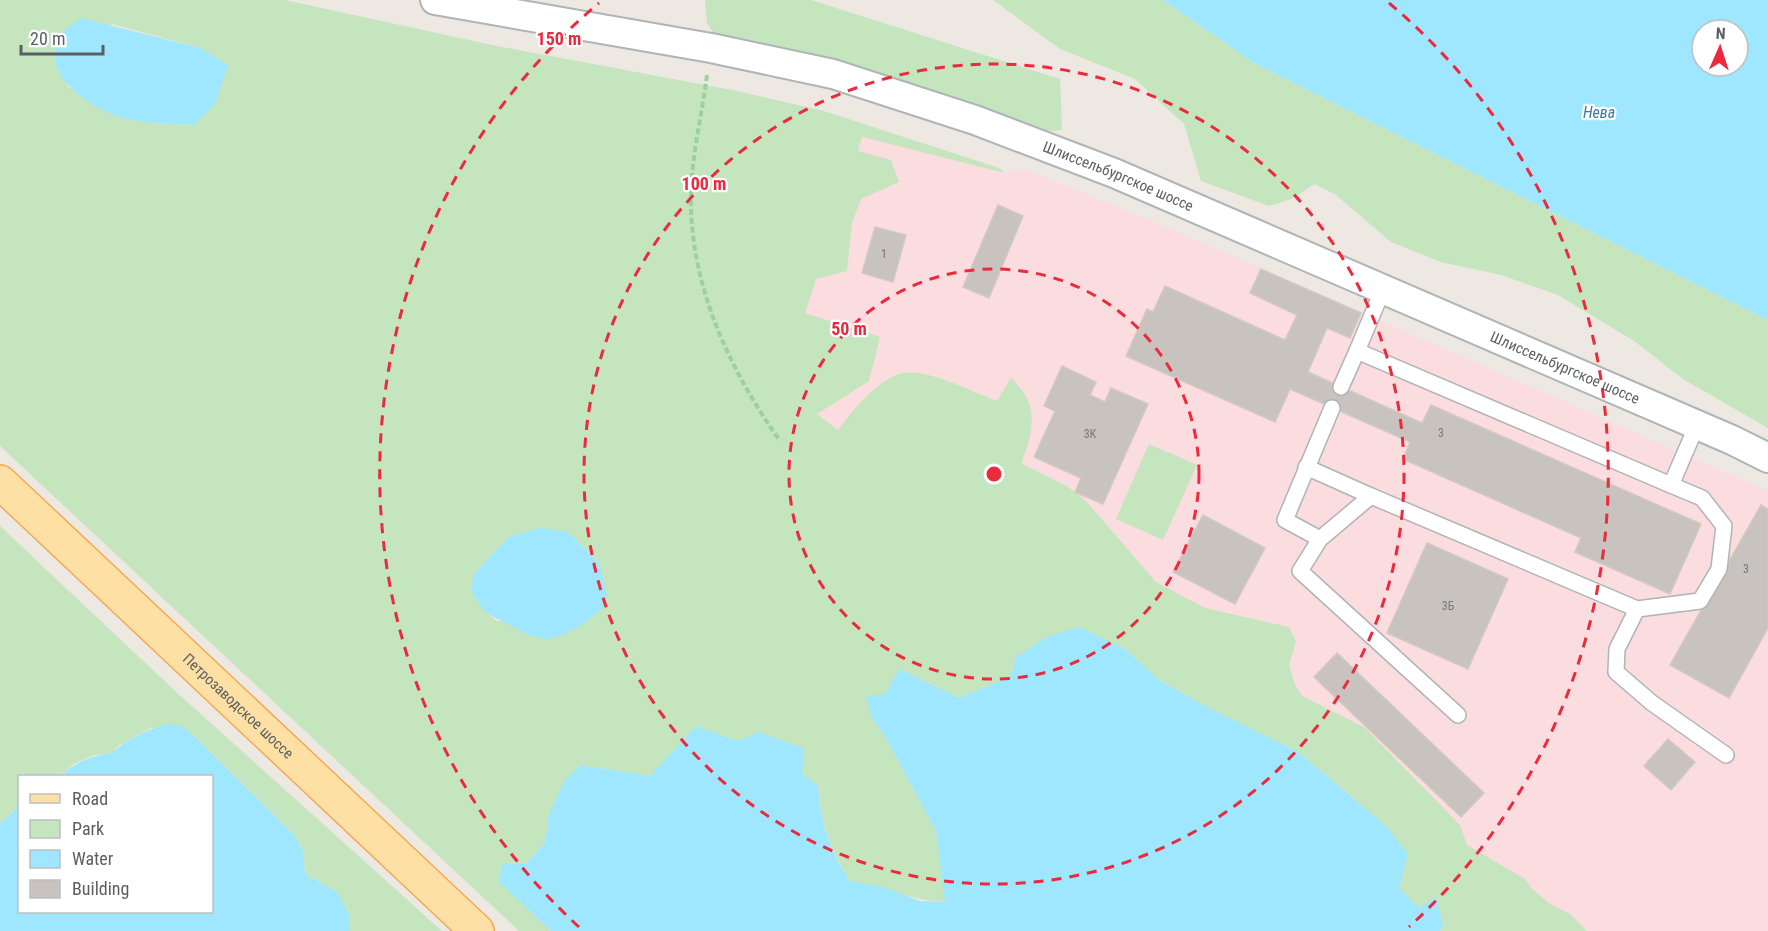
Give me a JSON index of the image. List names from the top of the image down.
{
  "streets": {
    "main road": ["Петрозаводское шоссе"],
    "street": ["Шлиссельбургское шоссе"]
  },
  "water": ["Нева"],
  "house_numbers": [
    "1",
    "3",
    "3К",
    "3",
    "3Б"
  ],
  "legend": [
    "Road",
    "Park",
    "Water",
    "Building"
  ],
  "scale_bar": "20 m",
  "north": "top",
  "rings": ["150 m", "100 m", "50 m"]
}
